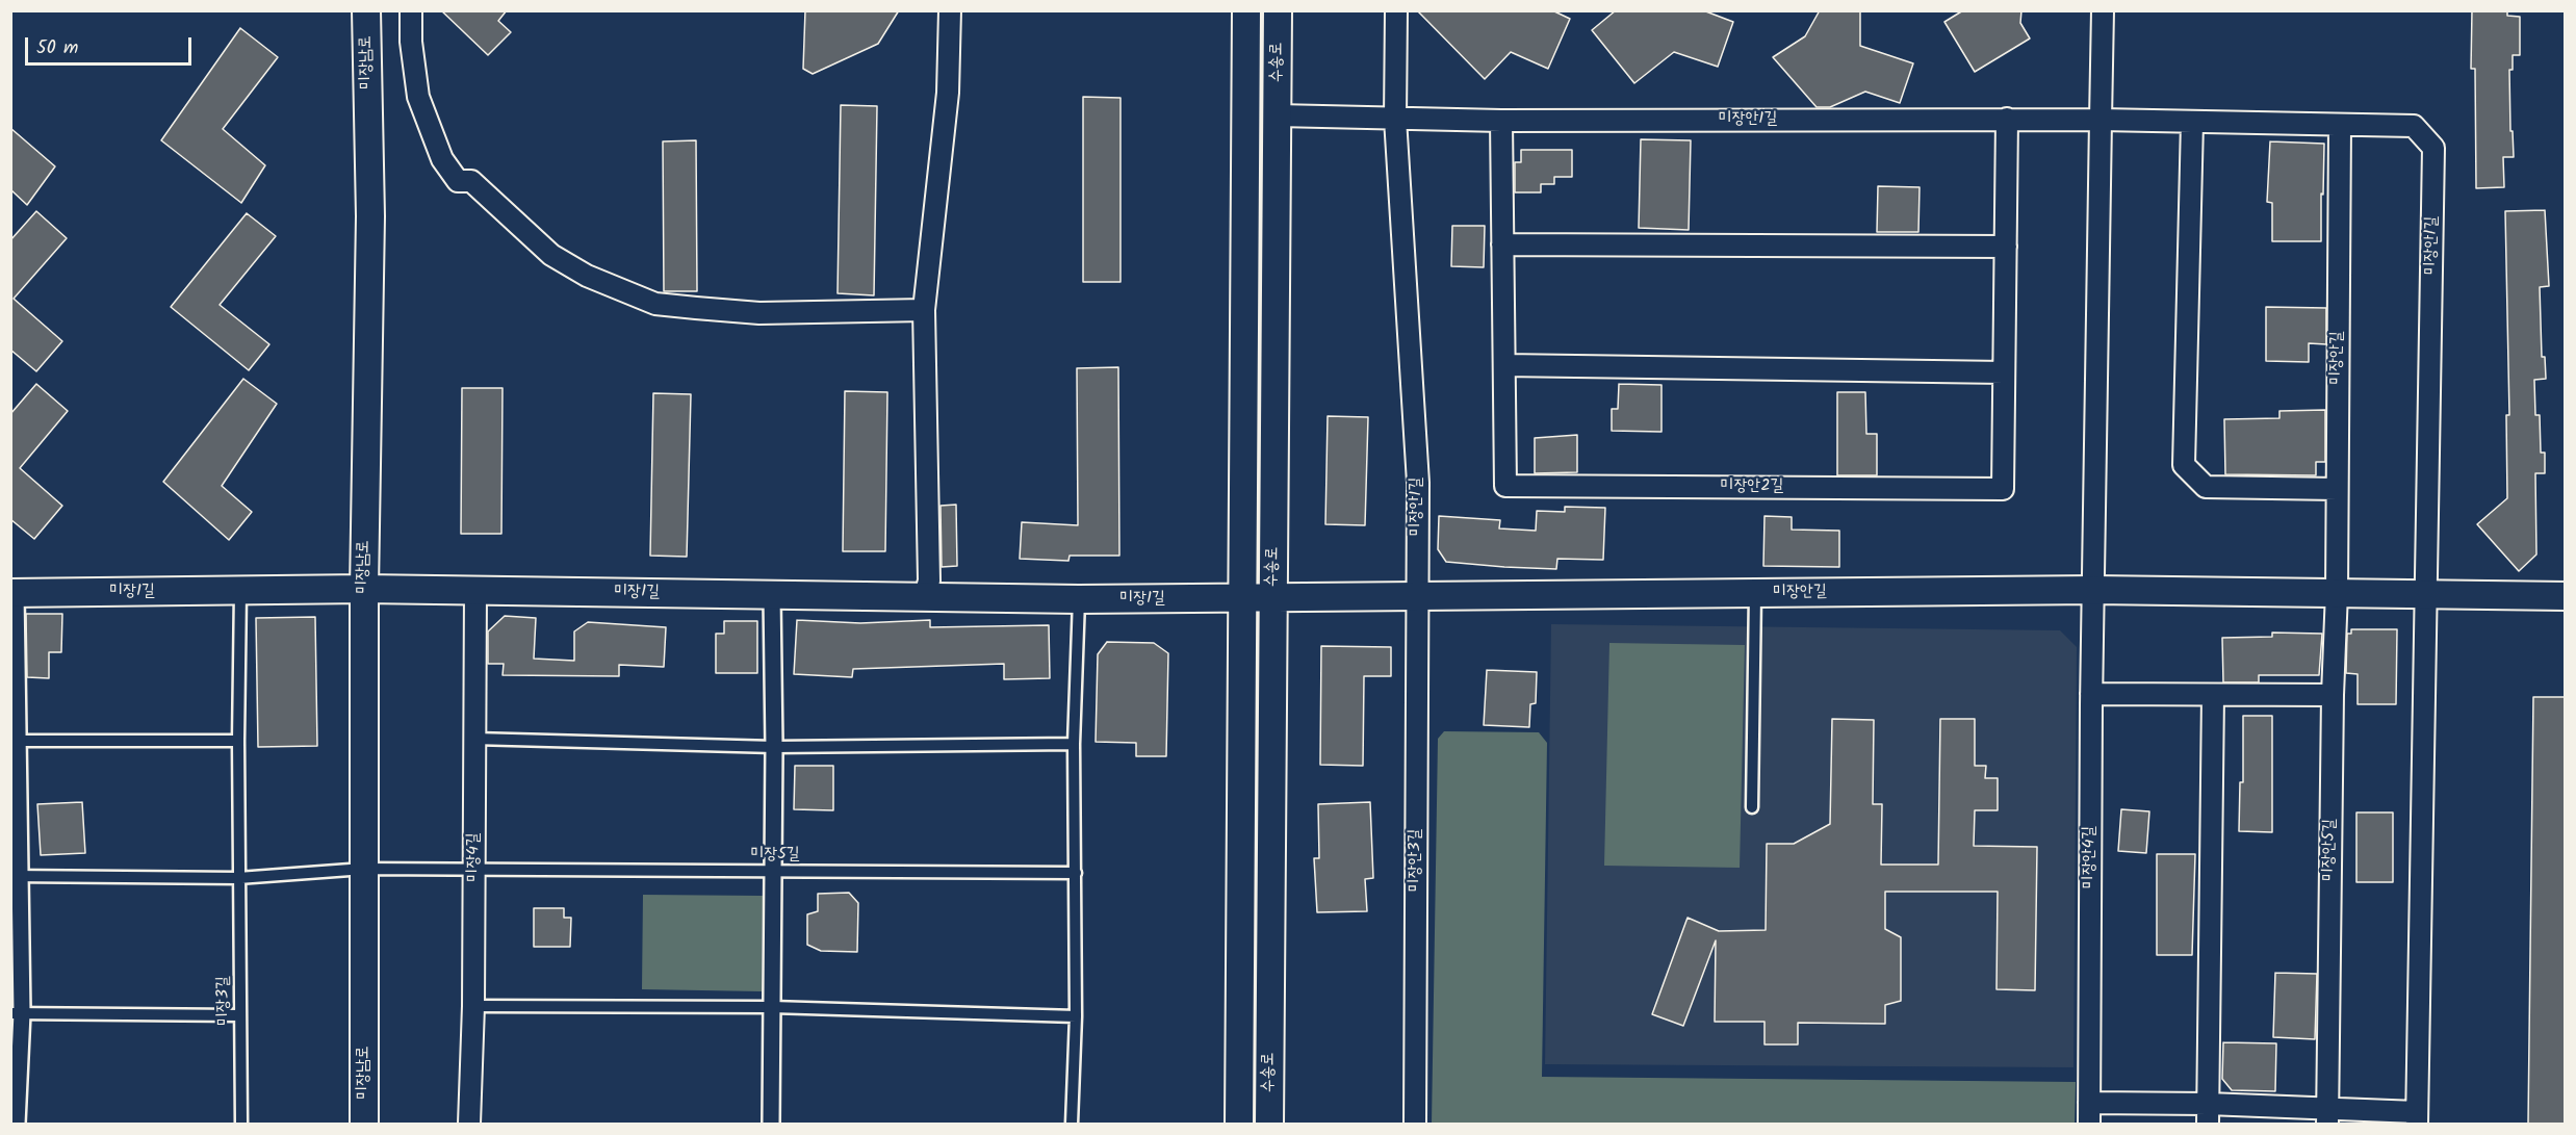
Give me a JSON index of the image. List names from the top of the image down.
{
  "streets": {
    "street": [
      "미장남로",
      "수송로",
      "미장안1길",
      "미장안길",
      "미장안2길",
      "미장1길",
      "미장안5길",
      "미장4길",
      "미장안4길",
      "미장안3길"
    ],
    "lane": ["미장5길", "미장3길"]
  },
  "crossings": [
    ["미장남로", "미장1길"],
    ["미장남로", "미장5길"],
    ["수송로", "미장안1길"],
    ["수송로", "미장안길"],
    ["수송로", "미장1길"],
    ["미장안1길", "미장안길"],
    ["미장안1길", "미장안2길"],
    ["미장안1길", "미장안3길"],
    ["미장안길", "미장1길"],
    ["미장안길", "미장안5길"],
    ["미장안길", "미장안4길"],
    ["미장안길", "미장안3길"],
    ["미장1길", "미장4길"],
    ["미장1길", "미장3길"],
    ["미장5길", "미장4길"],
    ["미장5길", "미장3길"]
  ],
  "scale_bar": "50 m"
}
